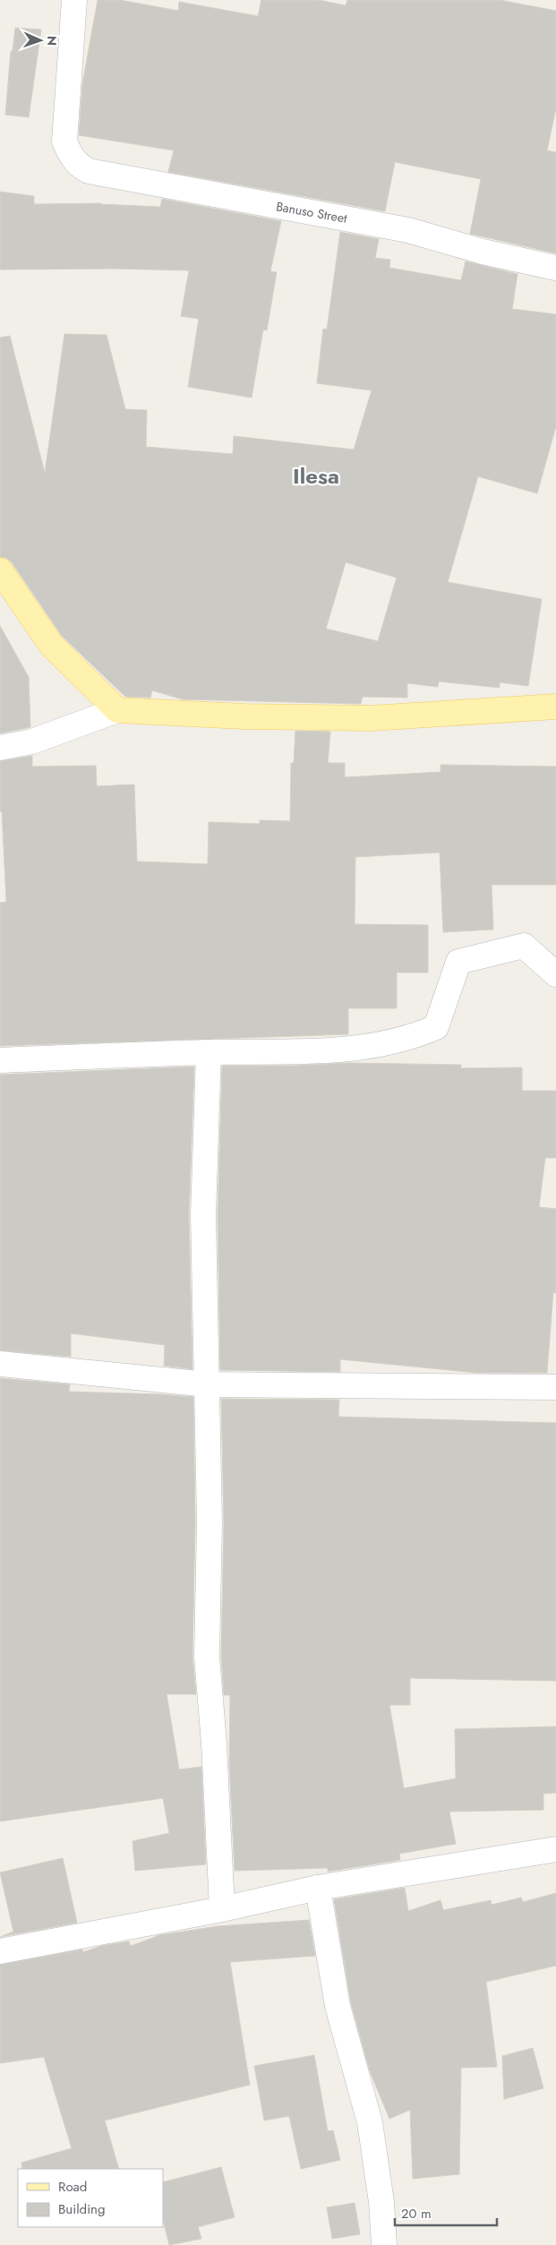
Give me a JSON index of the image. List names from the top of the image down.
{
  "streets": {
    "street": ["Banuso Street"]
  },
  "districts": ["Ilesa"],
  "legend": ["Road", "Building"],
  "scale_bar": "20 m",
  "north": "right"
}
